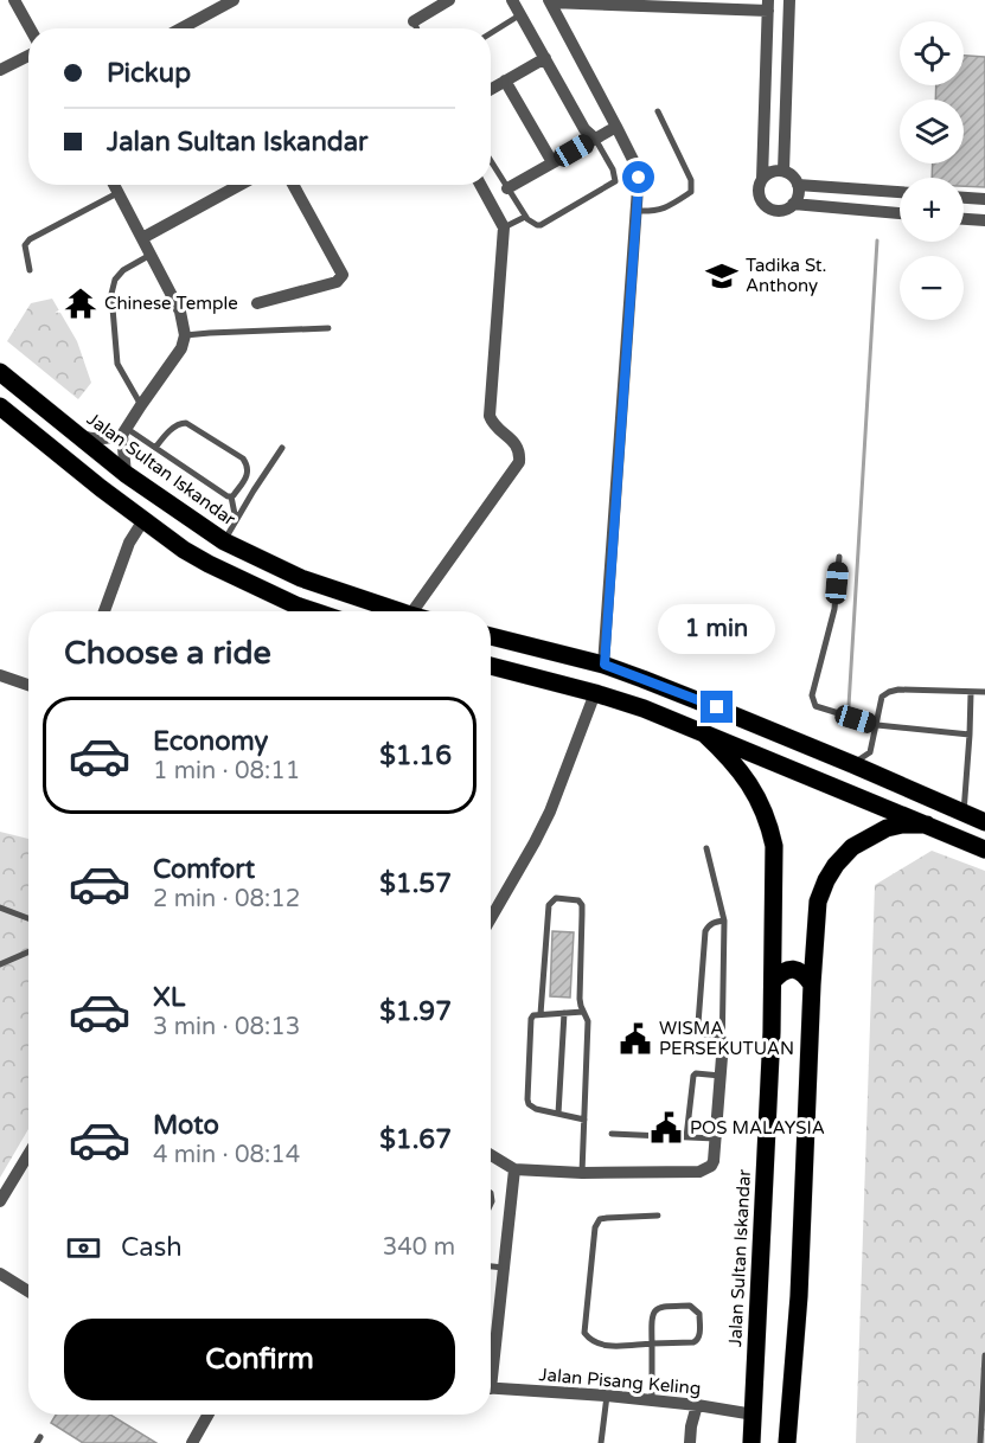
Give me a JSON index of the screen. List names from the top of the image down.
{
  "streets": {
    "main road": ["Jalan Sultan Iskandar"],
    "street": ["Jalan Pisang Keling"]
  },
  "crossings": [
    ["Jalan Sultan Iskandar", "Jalan Pisang Keling"]
  ],
  "places": {
    "school or university": ["Tadika St. Anthony"],
    "temple": ["Chinese Temple"],
    "public building": ["WISMA PERSEKUTUAN", "POS MALAYSIA"]
  },
  "page": {
    "map_buttons": ["+", "−"],
    "banner": ["Pickup", "Jalan Sultan Iskandar"],
    "bubble": "1 min",
    "heading": "Choose a ride",
    "list": [
      {
        "name": "Economy",
        "note": "1 min · 08:11",
        "value": "$1.16"
      },
      {
        "name": "Comfort",
        "note": "2 min · 08:12",
        "value": "$1.57"
      },
      {
        "name": "XL",
        "note": "3 min · 08:13",
        "value": "$1.97"
      },
      {
        "name": "Moto",
        "note": "4 min · 08:14",
        "value": "$1.67"
      }
    ],
    "pay": ["Cash", "340 m"],
    "buttons": "Confirm"
  }
}
